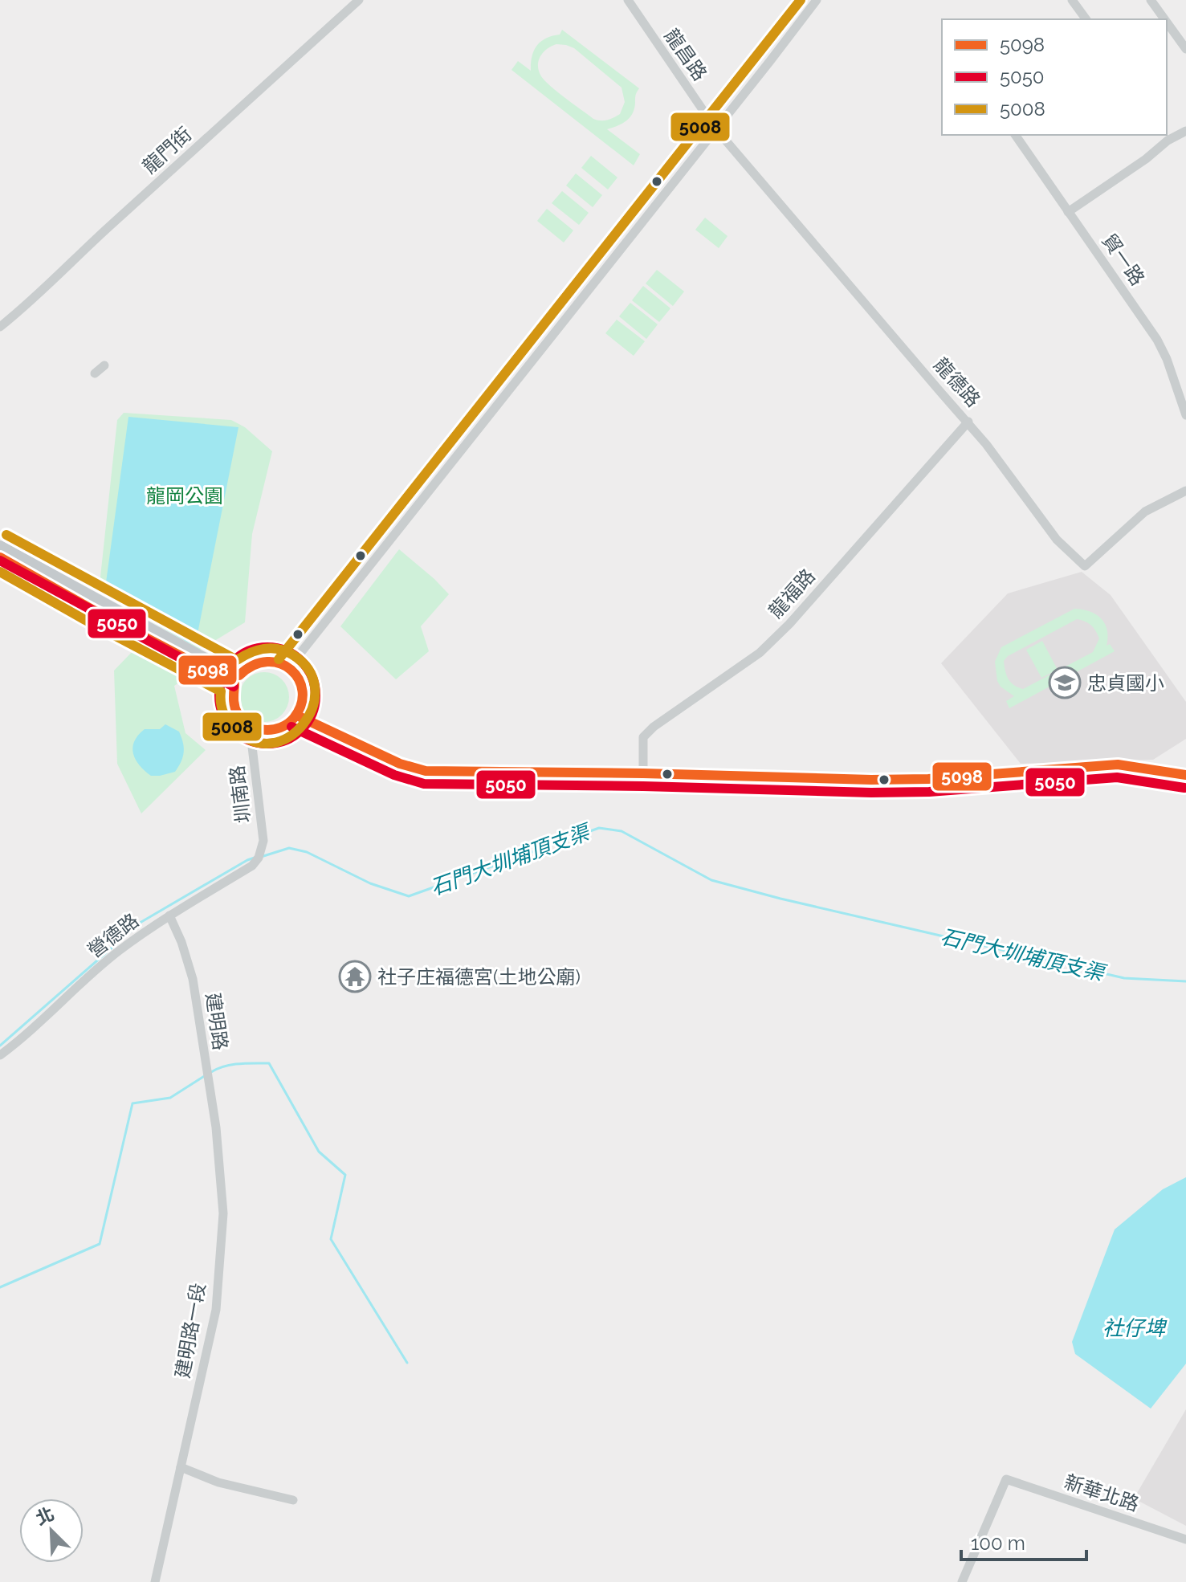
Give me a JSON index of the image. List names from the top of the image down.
{
  "streets": {
    "street": [
      "龍昌路",
      "龍門街",
      "貿一路",
      "龍德路",
      "龍福路",
      "圳南路",
      "營德路",
      "建明路",
      "建明路一段",
      "新華北路"
    ]
  },
  "crossings": [
    ["龍昌路", "龍德路"],
    ["龍德路", "龍福路"],
    ["圳南路", "營德路"],
    ["營德路", "建明路"],
    ["建明路", "建明路一段"]
  ],
  "water": ["石門大圳埔頂支渠", "社仔埤"],
  "parks": ["龍岡公園"],
  "places": {
    "school or university": ["忠貞國小"],
    "temple": ["社子庄福德宮(土地公廟)"]
  },
  "lines": ["transit line 5008", "transit line 5098", "transit line 5050"],
  "legend": ["5098", "5050", "5008"],
  "scale_bar": "100 m",
  "north": "top left"
}
